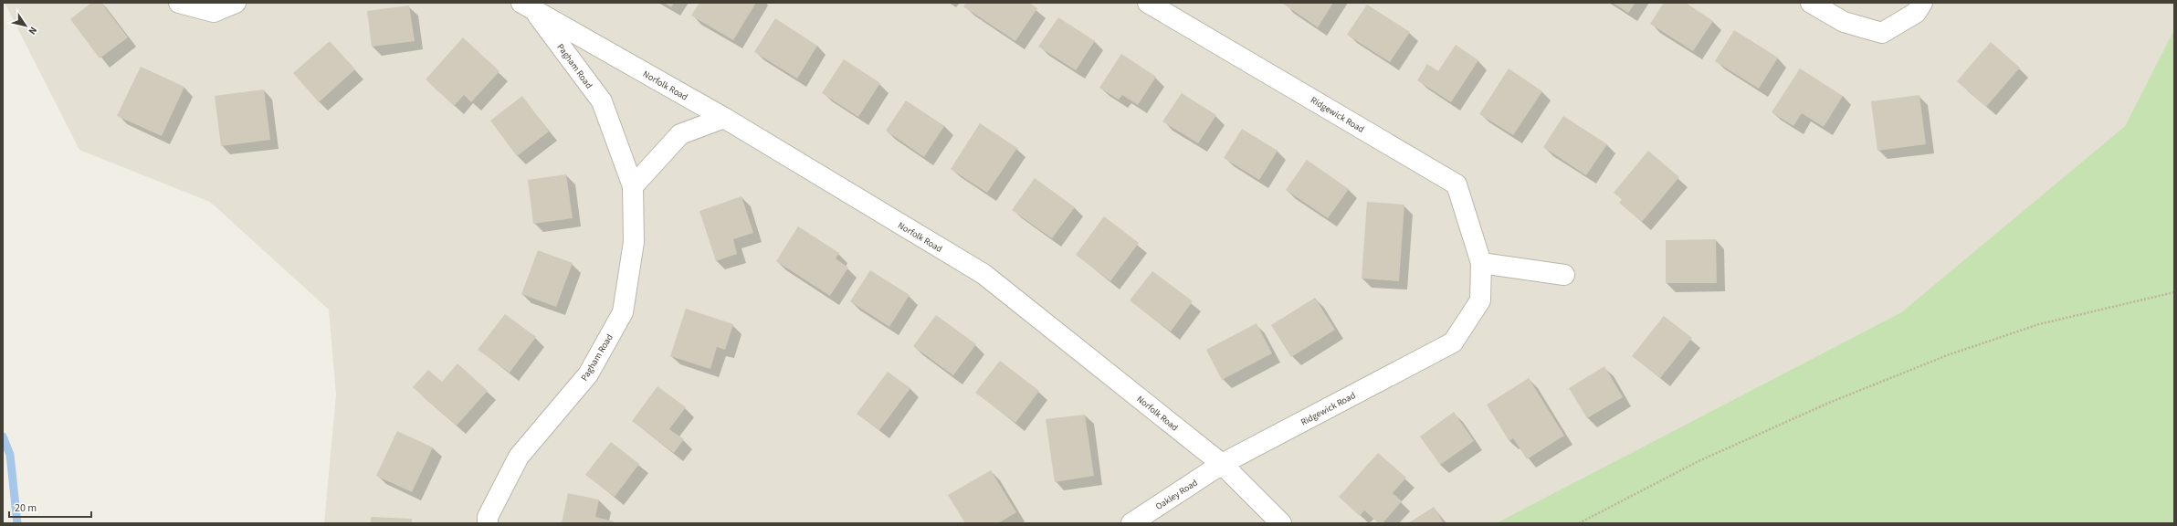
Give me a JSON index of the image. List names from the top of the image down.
{
  "streets": {
    "street": [
      "Pagham Road",
      "Norfolk Road",
      "Ridgewick Road",
      "Oakley Road"
    ]
  },
  "crossings": [
    ["Pagham Road", "Norfolk Road"],
    ["Norfolk Road", "Ridgewick Road"],
    ["Norfolk Road", "Oakley Road"],
    ["Ridgewick Road", "Oakley Road"]
  ],
  "scale_bar": "20 m",
  "north": "bottom right"
}
